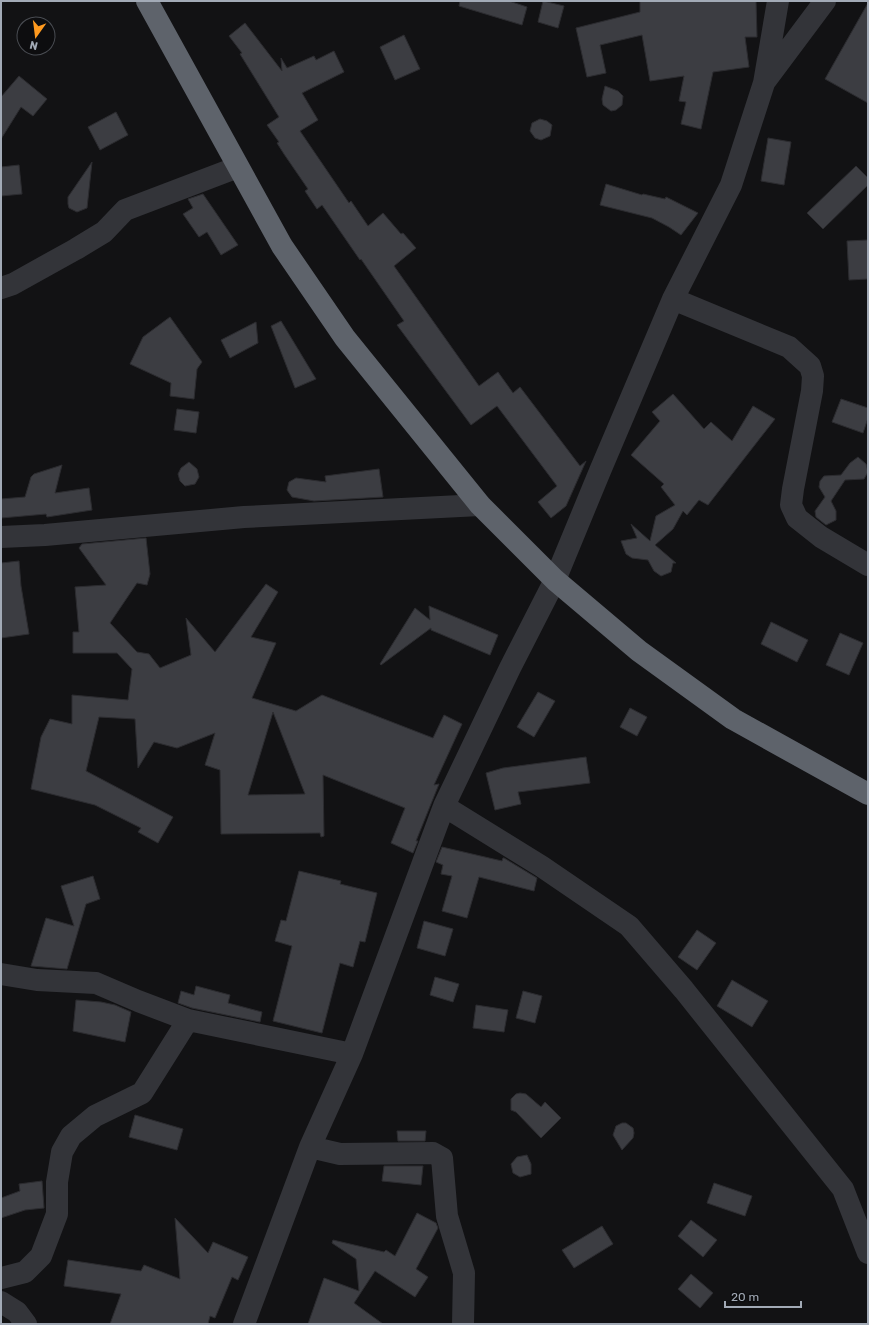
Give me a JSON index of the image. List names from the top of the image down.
{
  "scale_bar": "20 m",
  "north": "bottom"
}
